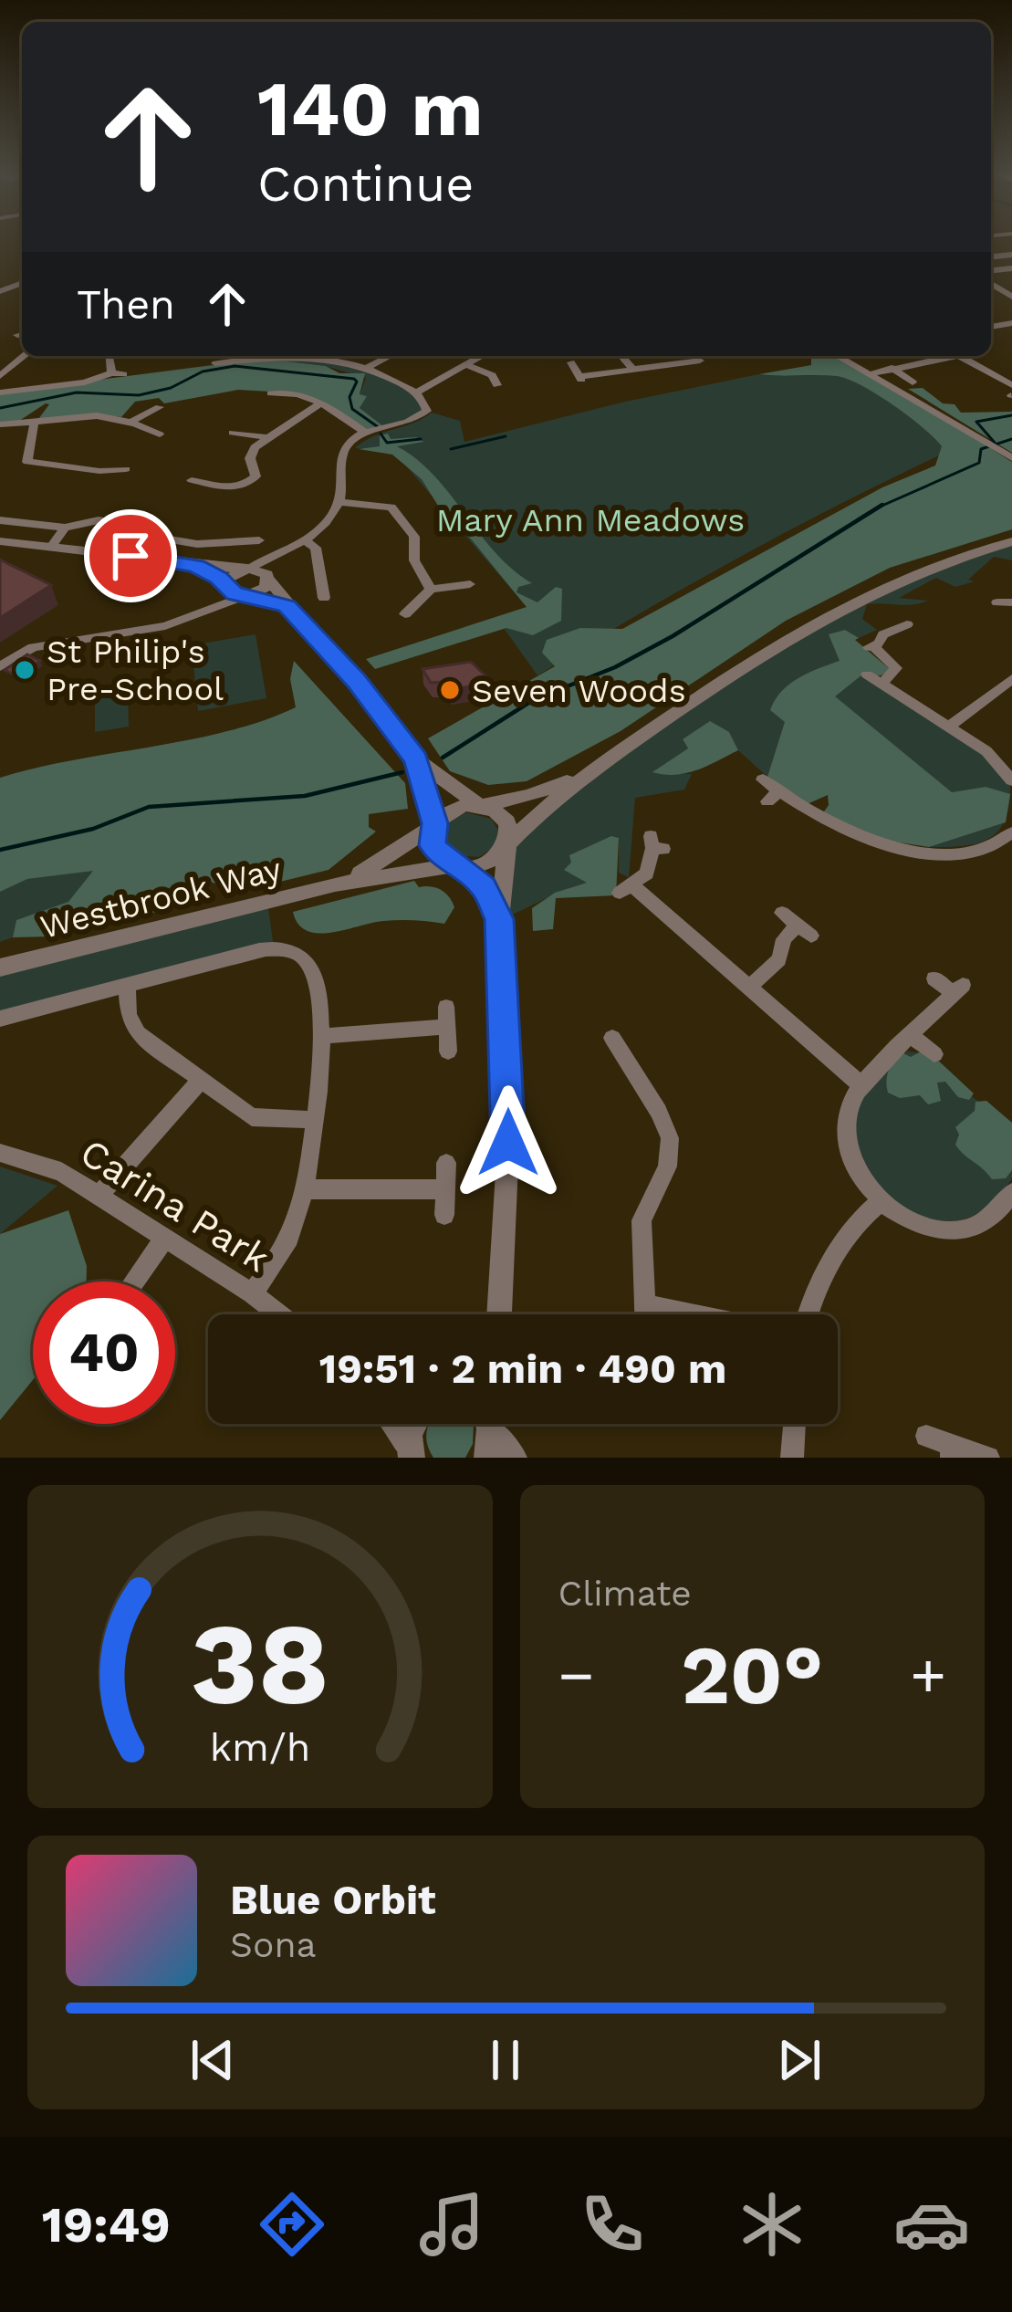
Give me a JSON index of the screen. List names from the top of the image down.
{
  "streets": {
    "street": ["Westbrook Way", "Carina Park"]
  },
  "parks": ["Mary Ann Meadows"],
  "places": ["St Philip's Pre-School", "Seven Woods"],
  "page": {
    "turn": ["140 m", "Continue"],
    "then": "Then",
    "limit": "40",
    "trip": "19:51 · 2 min · 490 m",
    "tile": "Climate",
    "heat": ["−", "20°", "+"],
    "song": ["Blue Orbit", "Sona"],
    "tabs": "19:49",
    "gauge": ["38", "km/h"]
  }
}
